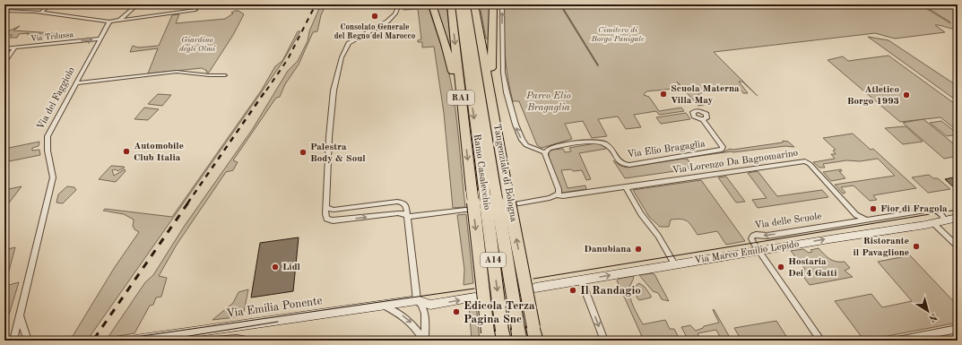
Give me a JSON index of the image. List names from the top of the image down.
{
  "streets": {
    "highway": [
      "RA1",
      "Ramo Casalecchio",
      "Tangenziale di Bologna",
      "A14"
    ],
    "main road": ["Via Marco Emilio Lepido", "Via Emilia Ponente"],
    "street": [
      "Via Trilussa",
      "Via del Faggiolo",
      "Via Elio Bragaglia",
      "Via Lorenzo Da Bagnomarino",
      "Via delle Scuole"
    ]
  },
  "crossings": [
    ["Via Trilussa", "Via del Faggiolo"],
    ["Via Lorenzo Da Bagnomarino", "Via delle Scuole"],
    ["Ramo Casalecchio", "Tangenziale di Bologna"],
    ["Via delle Scuole", "Via Marco Emilio Lepido"]
  ],
  "one_way": ["Via Marco Emilio Lepido"],
  "parks": ["Cimitero di Borgo Panigale", "Giardino degli Olmi", "Parco Elio Bragaglia"],
  "places": [
    "Consolato Generale del Regno del Marocco",
    "Scuola Materna Villa May",
    "Atletico Borgo 1993",
    "Automobile Club Italia",
    "Palestra Body & Soul",
    "Fior di Fragola",
    "Ristorante il Pavaglione",
    "Danubiana",
    "Lidl",
    "Hostaria Dei 4 Gatti",
    "Il Randagio",
    "Edicola Terza Pagina Snc"
  ],
  "north": "bottom right"
}
